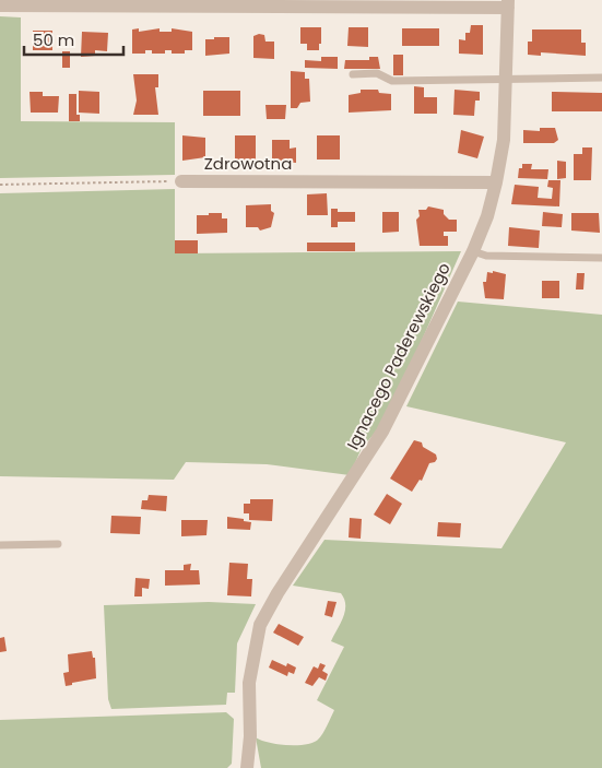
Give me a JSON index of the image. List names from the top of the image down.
{
  "streets": {
    "street": ["Zdrowotna", "Ignacego Paderewskiego"]
  },
  "crossings": [
    ["Zdrowotna", "Ignacego Paderewskiego"]
  ],
  "scale_bar": "50 m"
}
